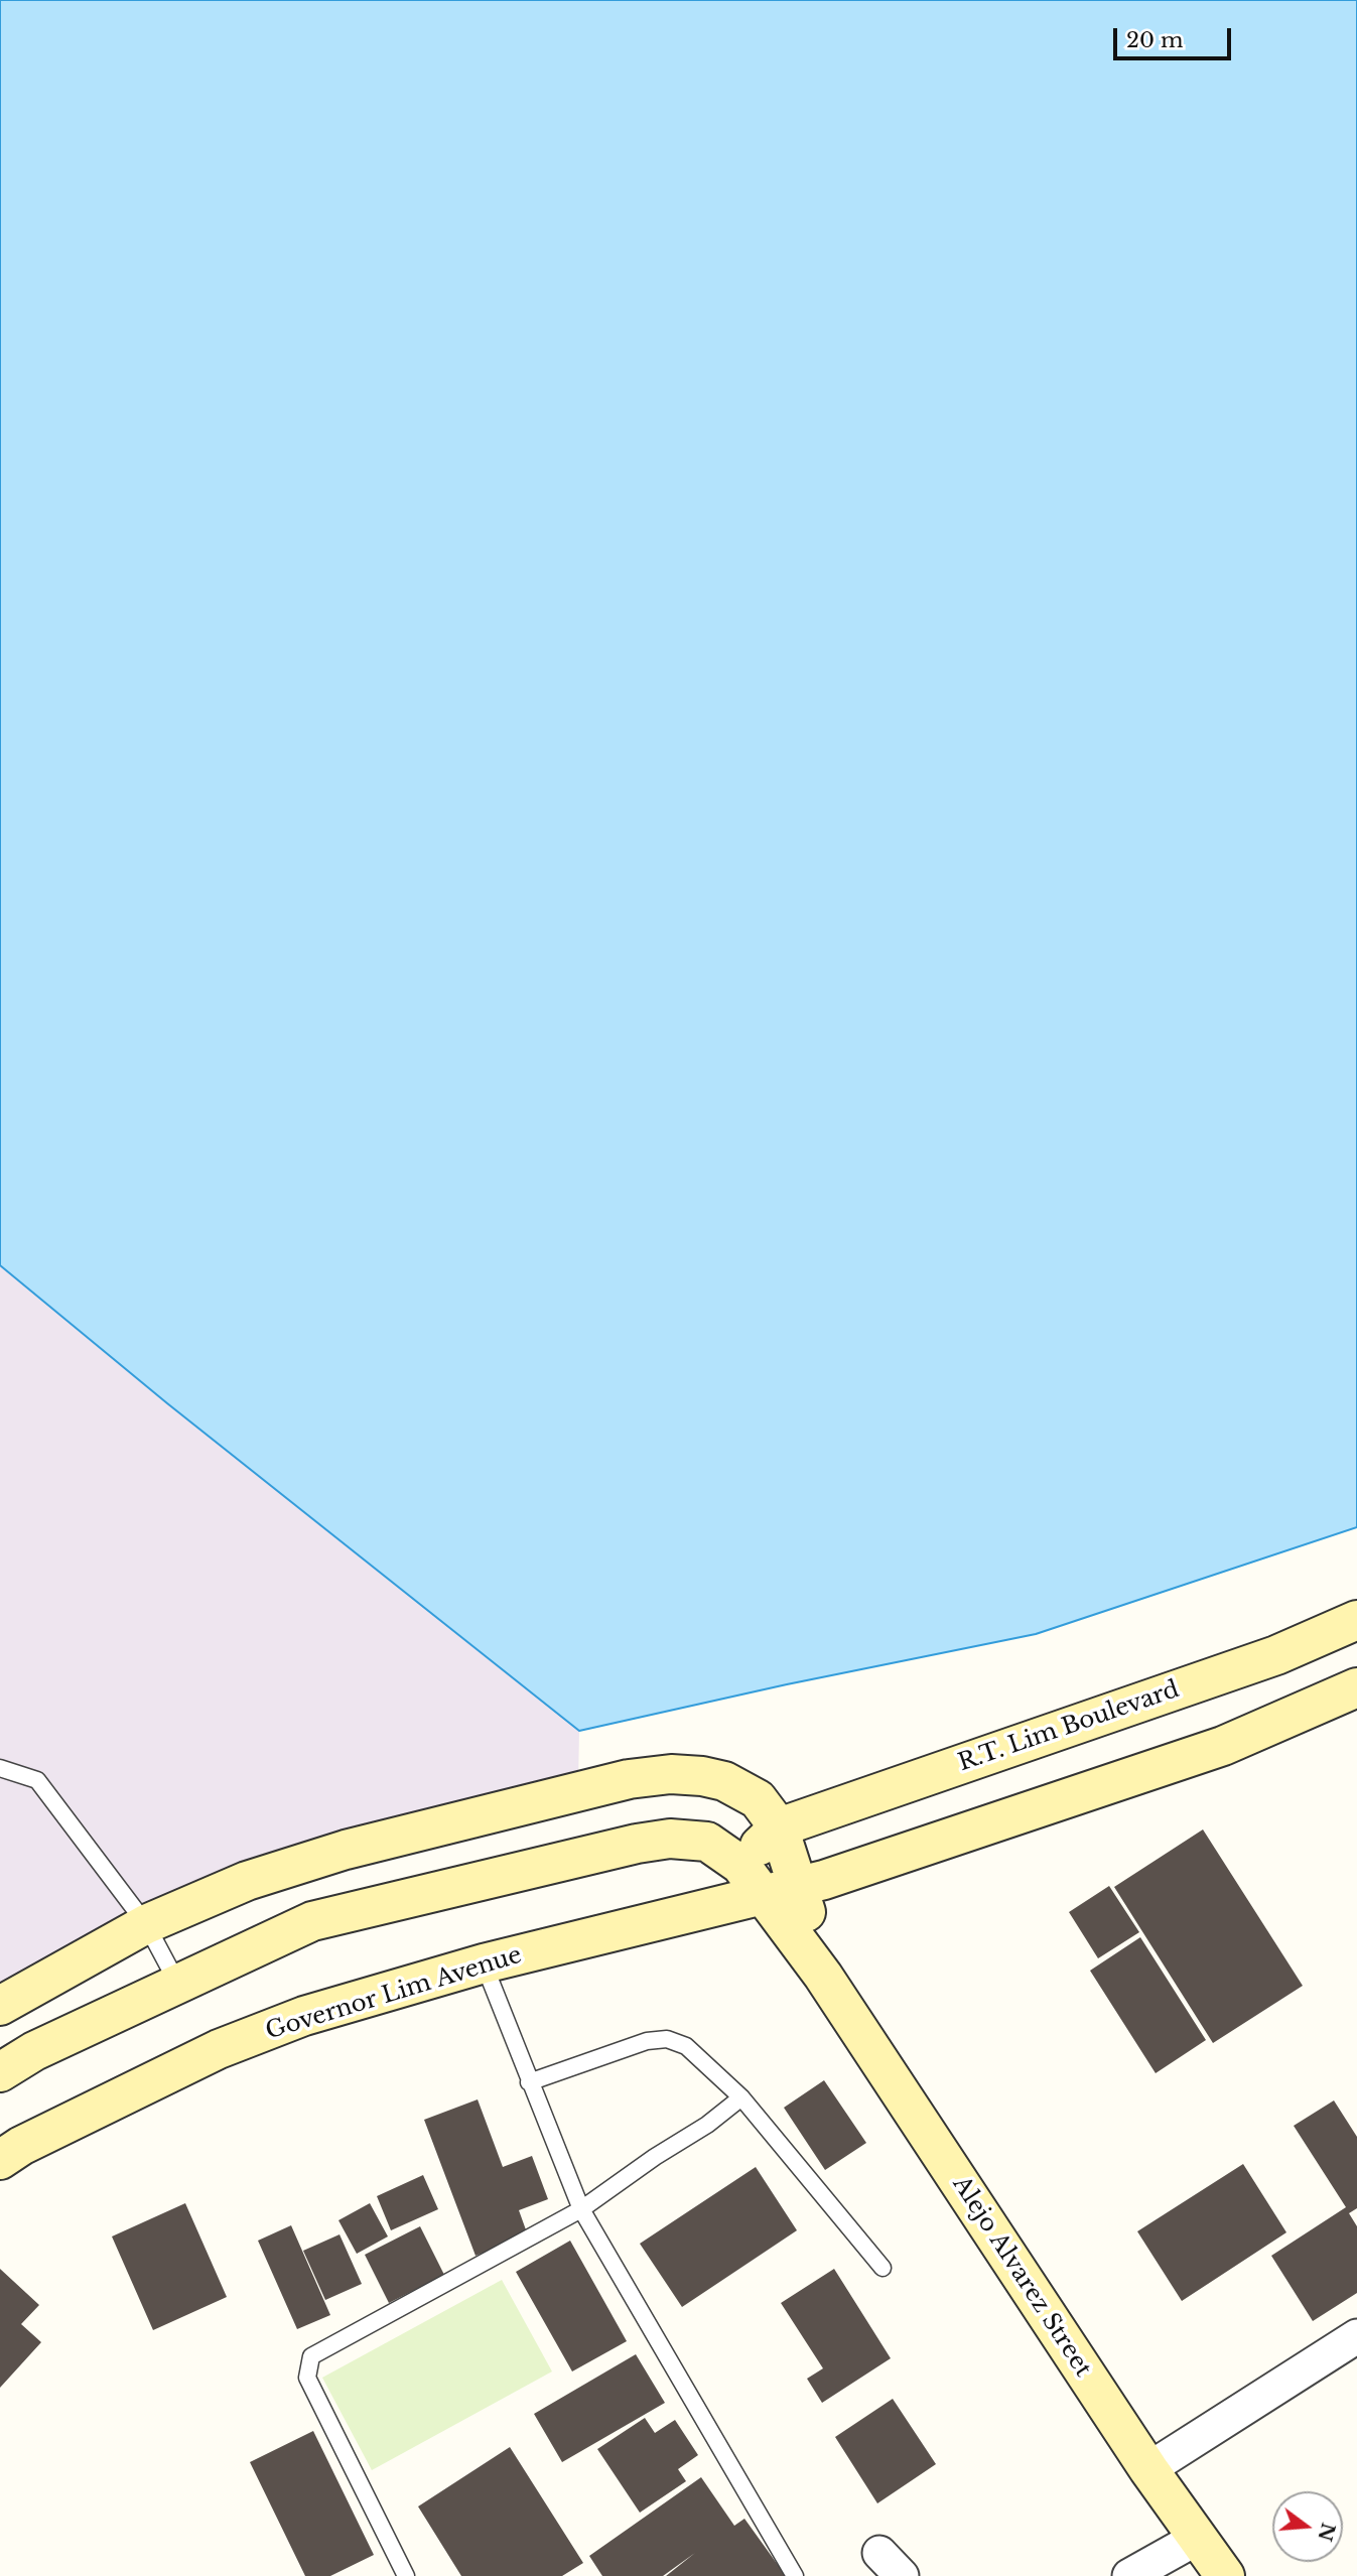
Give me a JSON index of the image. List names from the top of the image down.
{
  "streets": {
    "main road": ["R.T. Lim Boulevard", "Governor Lim Avenue", "Alejo Alvarez Street"]
  },
  "crossings": [
    ["R.T. Lim Boulevard", "Governor Lim Avenue"],
    ["Governor Lim Avenue", "Alejo Alvarez Street"]
  ],
  "scale_bar": "20 m",
  "north": "right"
}
